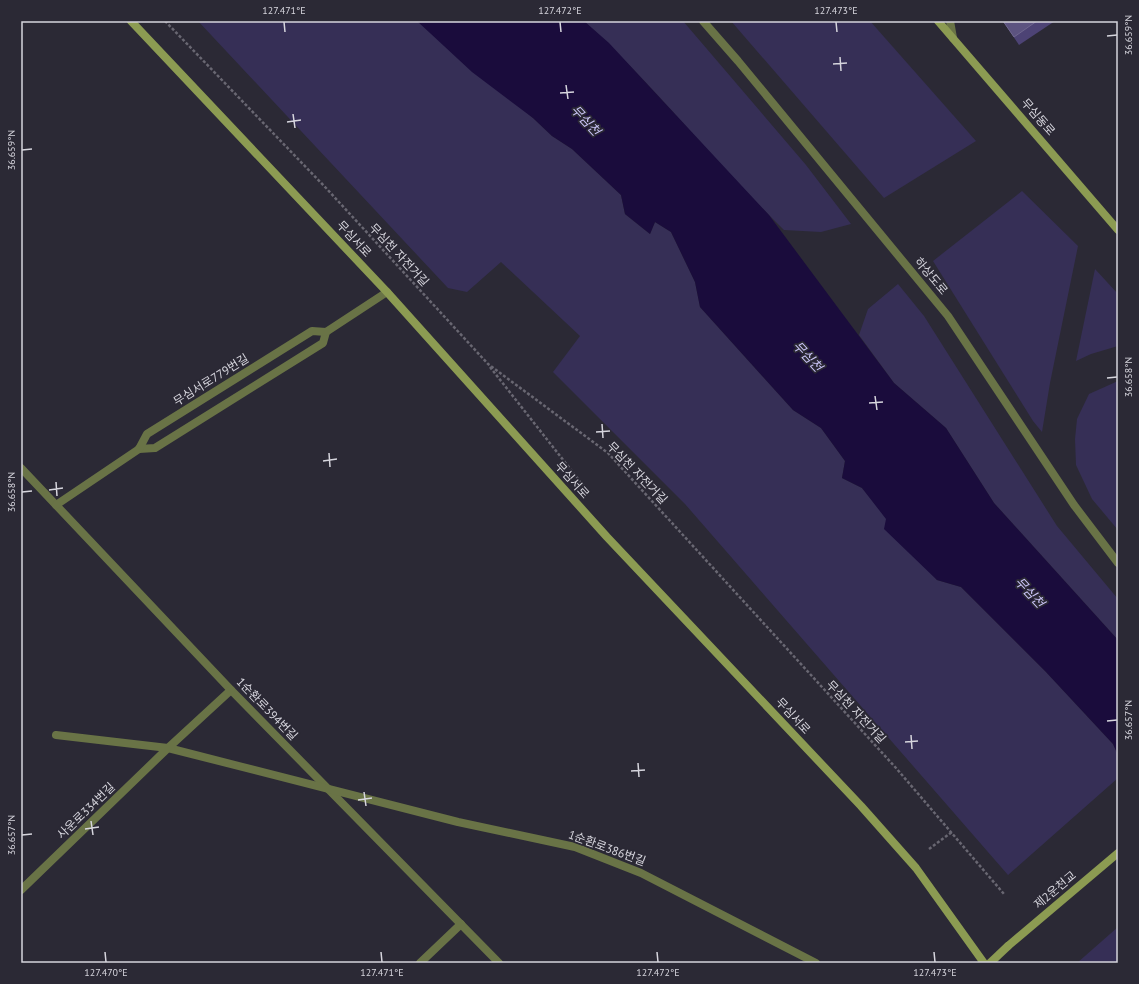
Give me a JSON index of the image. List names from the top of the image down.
{
  "streets": {
    "street": [
      "무심동로",
      "무심서로",
      "하상도로",
      "무심서로779번길",
      "1순환로394번길",
      "사운로334번길",
      "1순환로386번길",
      "제2운천교"
    ],
    "path": ["무심천 자전거길"]
  },
  "crossings": [
    ["무심서로", "무심서로779번길"],
    ["무심서로779번길", "1순환로394번길"],
    ["1순환로394번길", "사운로334번길"],
    ["1순환로394번길", "1순환로386번길"],
    ["사운로334번길", "1순환로386번길"]
  ],
  "water": ["무심천"],
  "coordinates": [
    "127.471°E",
    "127.472°E",
    "127.473°E",
    "36.659°N",
    "36.658°N",
    "36.657°N",
    "127.470°E"
  ]
}
